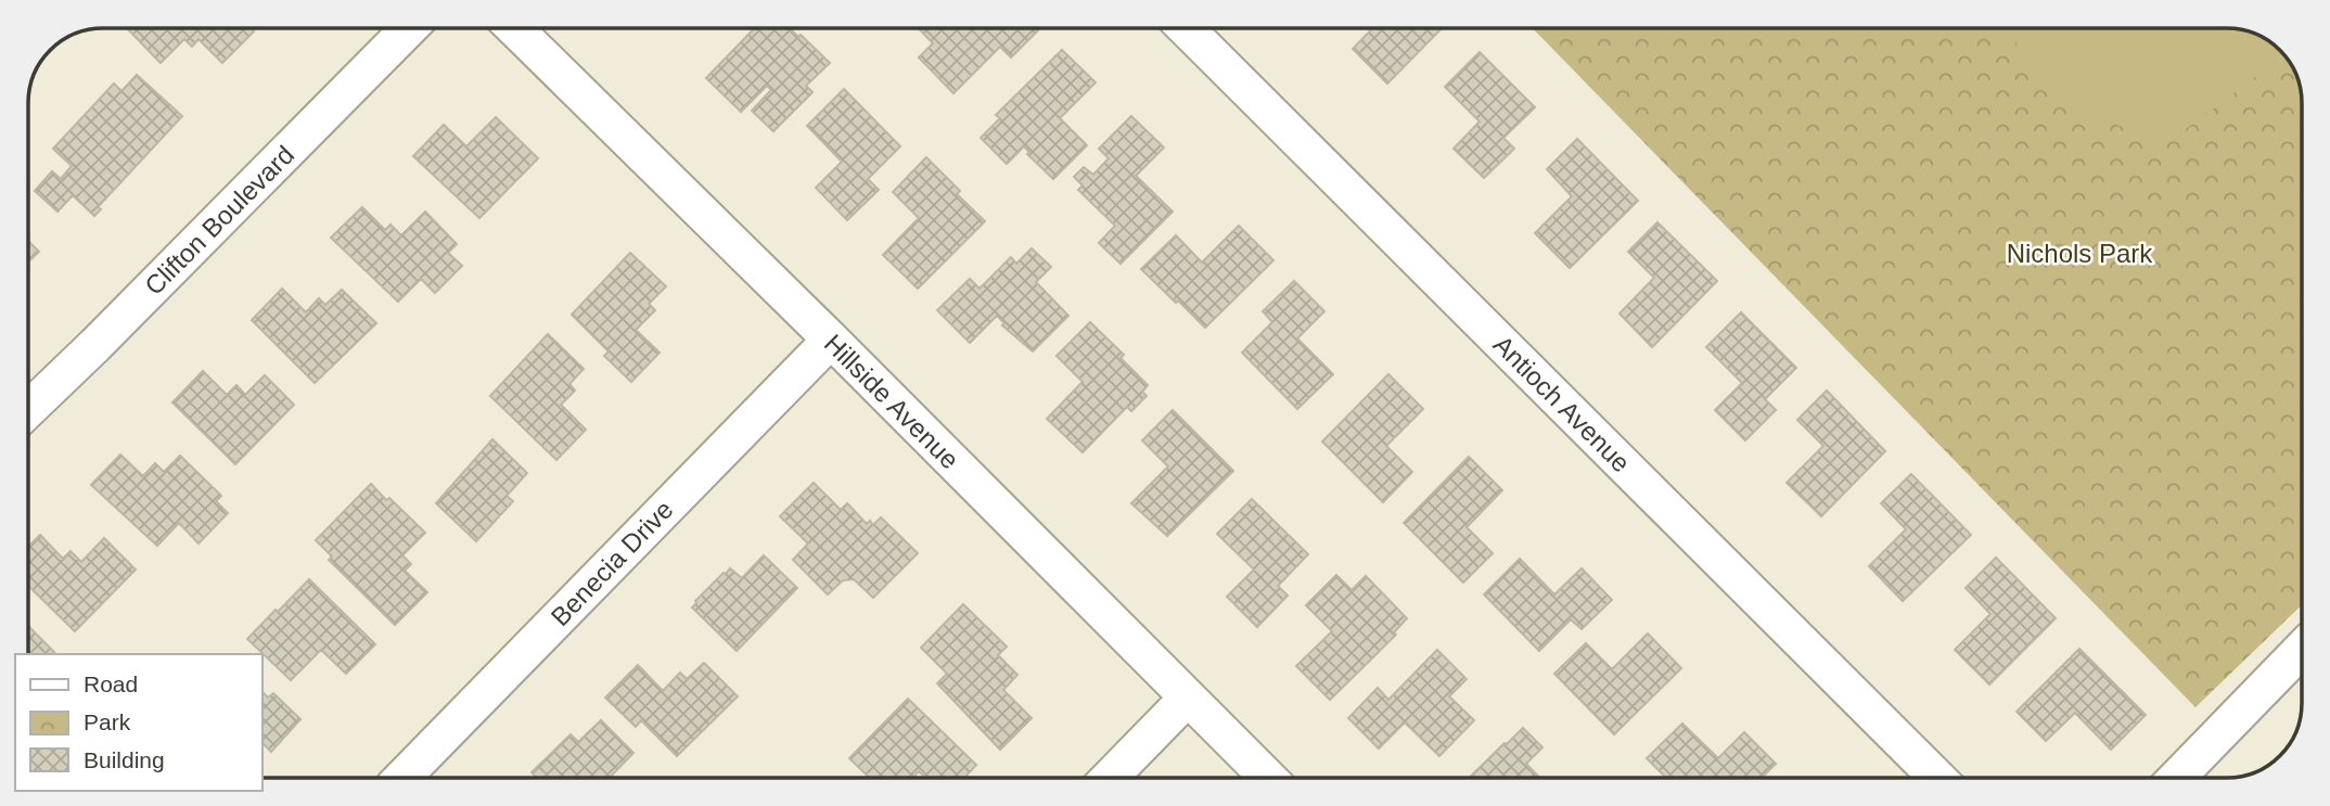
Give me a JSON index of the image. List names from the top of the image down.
{
  "streets": {
    "street": [
      "Clifton Boulevard",
      "Hillside Avenue",
      "Antioch Avenue",
      "Benecia Drive"
    ]
  },
  "crossings": [
    ["Hillside Avenue", "Benecia Drive"]
  ],
  "parks": ["Nichols Park"],
  "legend": ["Road", "Park", "Building"]
}
